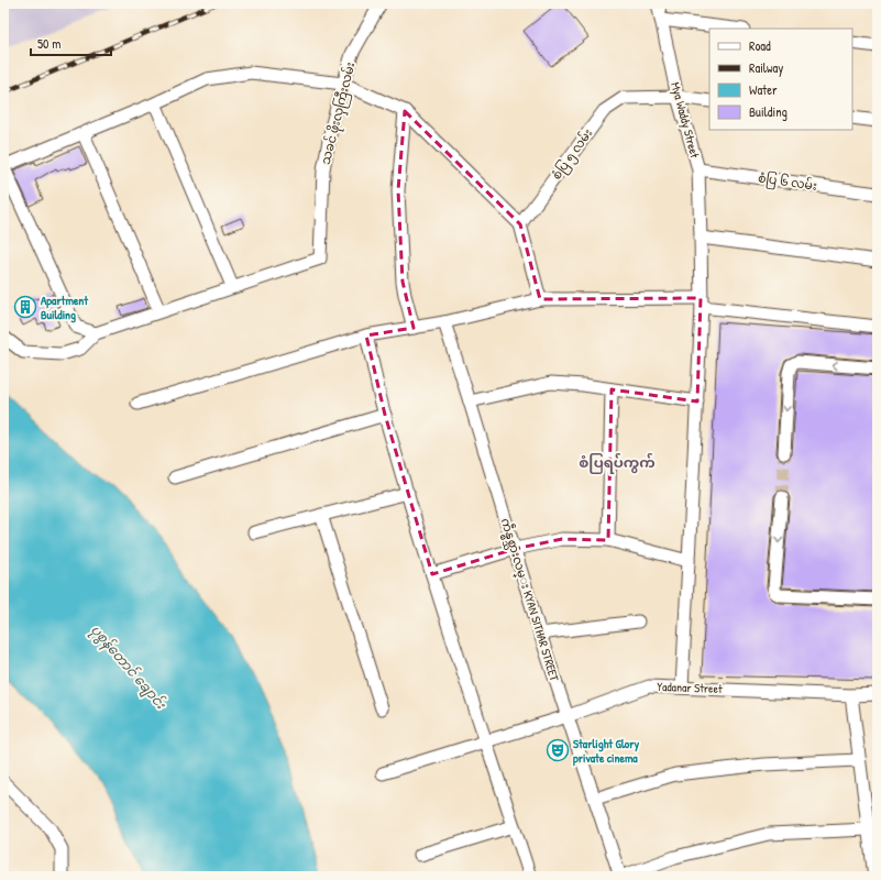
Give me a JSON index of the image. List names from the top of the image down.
{
  "streets": {
    "street": [
      "သခင် ဖိုးလှကြီးလမ်း",
      "Mya Waddy Street",
      "စံပြ ၅ လမ်း",
      "စံပြ ၆ လမ်း",
      "ကဵန္စစ္သားလမ္း KYAN SITHAR STREET",
      "Yadanar Street"
    ]
  },
  "crossings": [
    ["Mya Waddy Street", "စံပြ ၅ လမ်း"],
    ["Mya Waddy Street", "စံပြ ၆ လမ်း"],
    ["Mya Waddy Street", "Yadanar Street"],
    ["ကဵန္စစ္သားလမ္း KYAN SITHAR STREET", "Yadanar Street"]
  ],
  "districts": ["စံပြရပ်ကွက်"],
  "water": ["ပုစွန်တောင် ချောင်း"],
  "places": {
    "building": ["Apartment Building"],
    "theatre": ["Starlight Glory private cinema"]
  },
  "legend": [
    "Road",
    "Railway",
    "Water",
    "Building"
  ],
  "scale_bar": "50 m"
}
